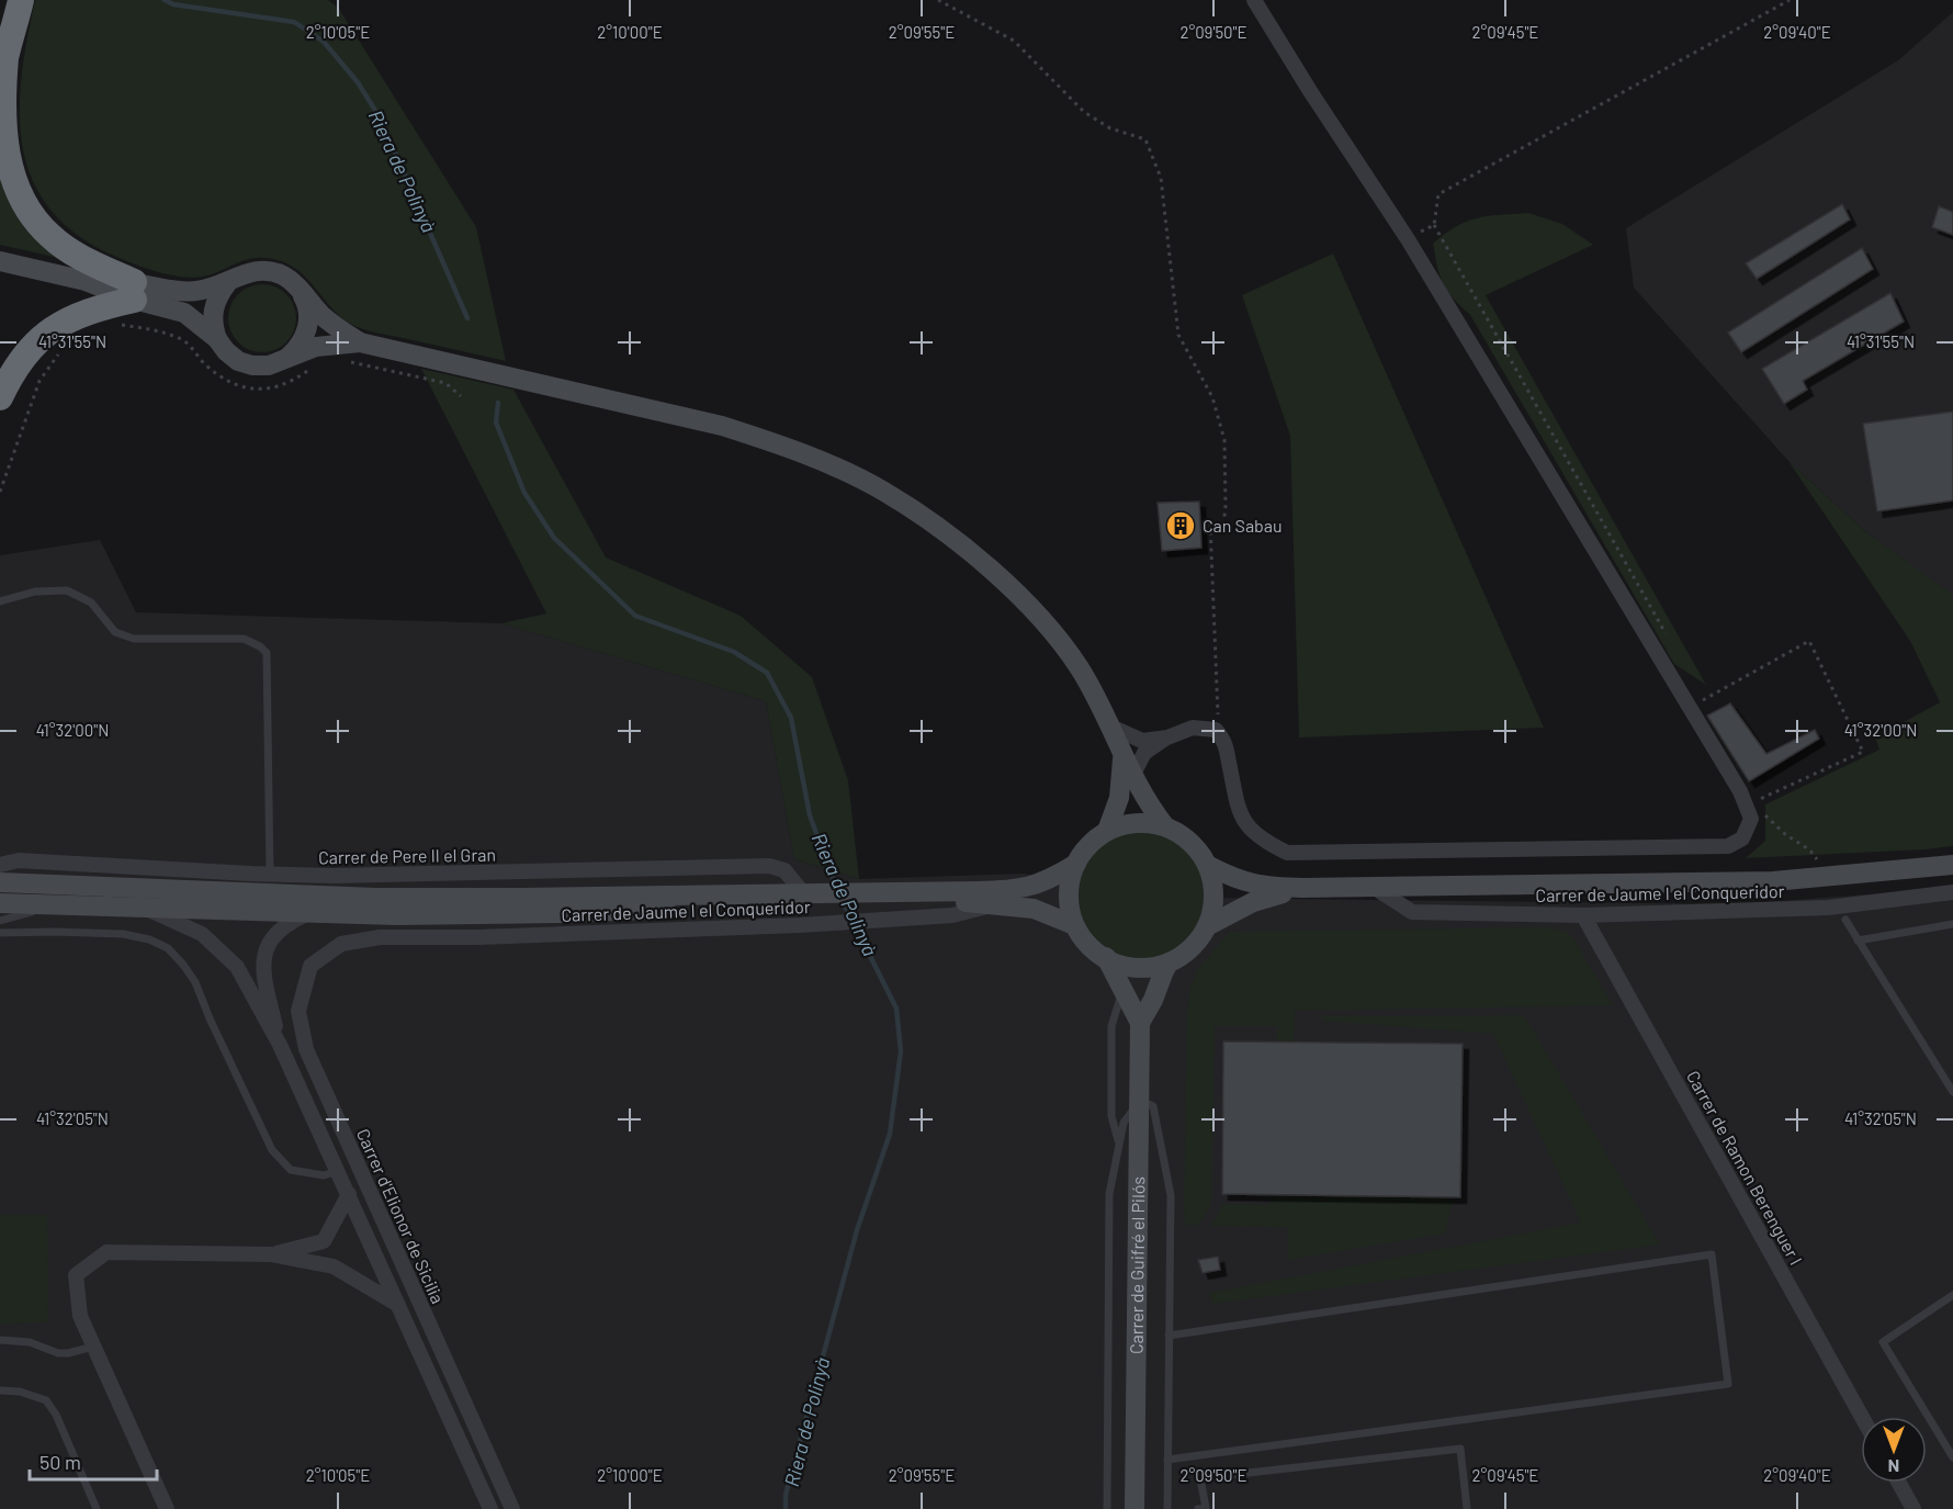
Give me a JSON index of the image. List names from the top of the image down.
{
  "streets": {
    "main road": ["Carrer de Guifré el Pilós"],
    "street": [
      "Carrer de Pere II el Gran",
      "Carrer de Jaume I el Conqueridor",
      "Carrer de Ramon Berenguer I",
      "Carrer d'Elionor de Sicilia"
    ]
  },
  "crossings": [
    ["Carrer de Jaume I el Conqueridor", "Carrer de Ramon Berenguer I"],
    ["Carrer de Jaume I el Conqueridor", "Carrer d'Elionor de Sicilia"]
  ],
  "water": ["Riera de Polinyà"],
  "places": {
    "building": ["Can Sabau"]
  },
  "scale_bar": "50 m",
  "north": "bottom",
  "coordinates": [
    "2°10'05\"E",
    "2°10'00\"E",
    "2°09'55\"E",
    "2°09'50\"E",
    "2°09'45\"E",
    "2°09'40\"E",
    "41°31'55\"N",
    "41°32'00\"N",
    "41°32'05\"N"
  ]
}
